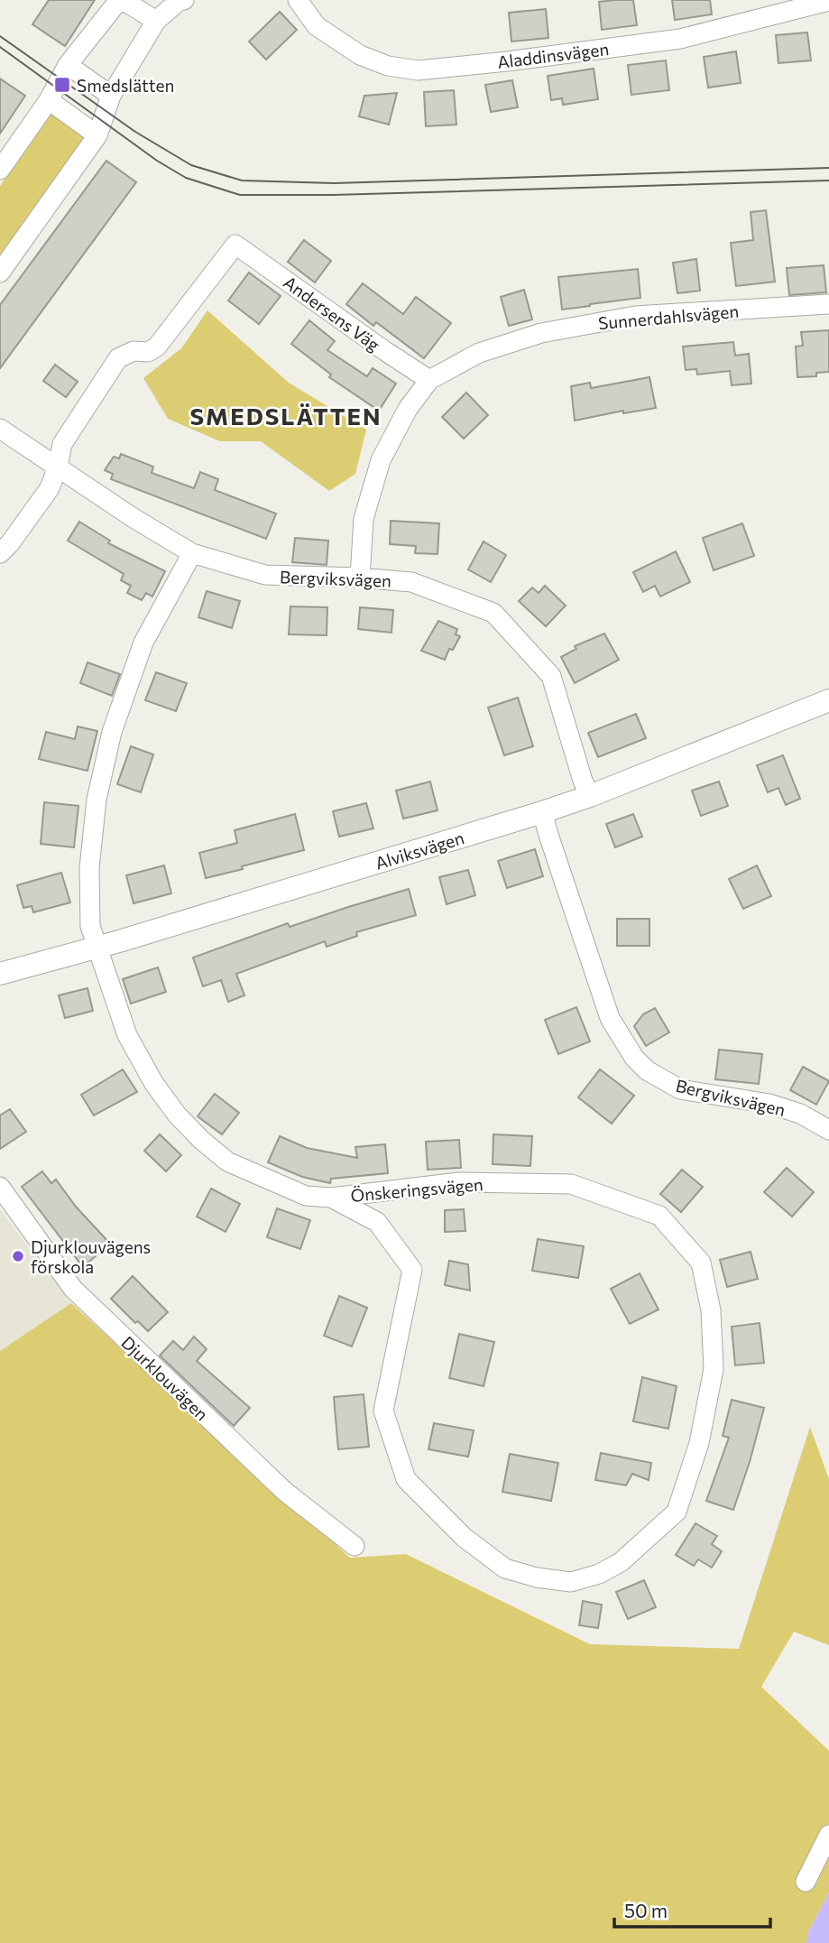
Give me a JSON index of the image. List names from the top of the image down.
{
  "streets": {
    "street": [
      "Aladdinsvägen",
      "Andersens Väg",
      "Sunnerdahlsvägen",
      "Bergviksvägen",
      "Alviksvägen",
      "Önskeringsvägen",
      "Djurklouvägen"
    ]
  },
  "crossings": [
    ["Andersens Väg", "Sunnerdahlsvägen"],
    ["Andersens Väg", "Bergviksvägen"],
    ["Sunnerdahlsvägen", "Bergviksvägen"],
    ["Bergviksvägen", "Alviksvägen"],
    ["Bergviksvägen", "Önskeringsvägen"],
    ["Alviksvägen", "Önskeringsvägen"]
  ],
  "districts": ["SMEDSLÄTTEN"],
  "places": {
    "transit": ["Smedslätten"],
    "other": ["Djurklouvägens förskola"]
  },
  "scale_bar": "50 m"
}
